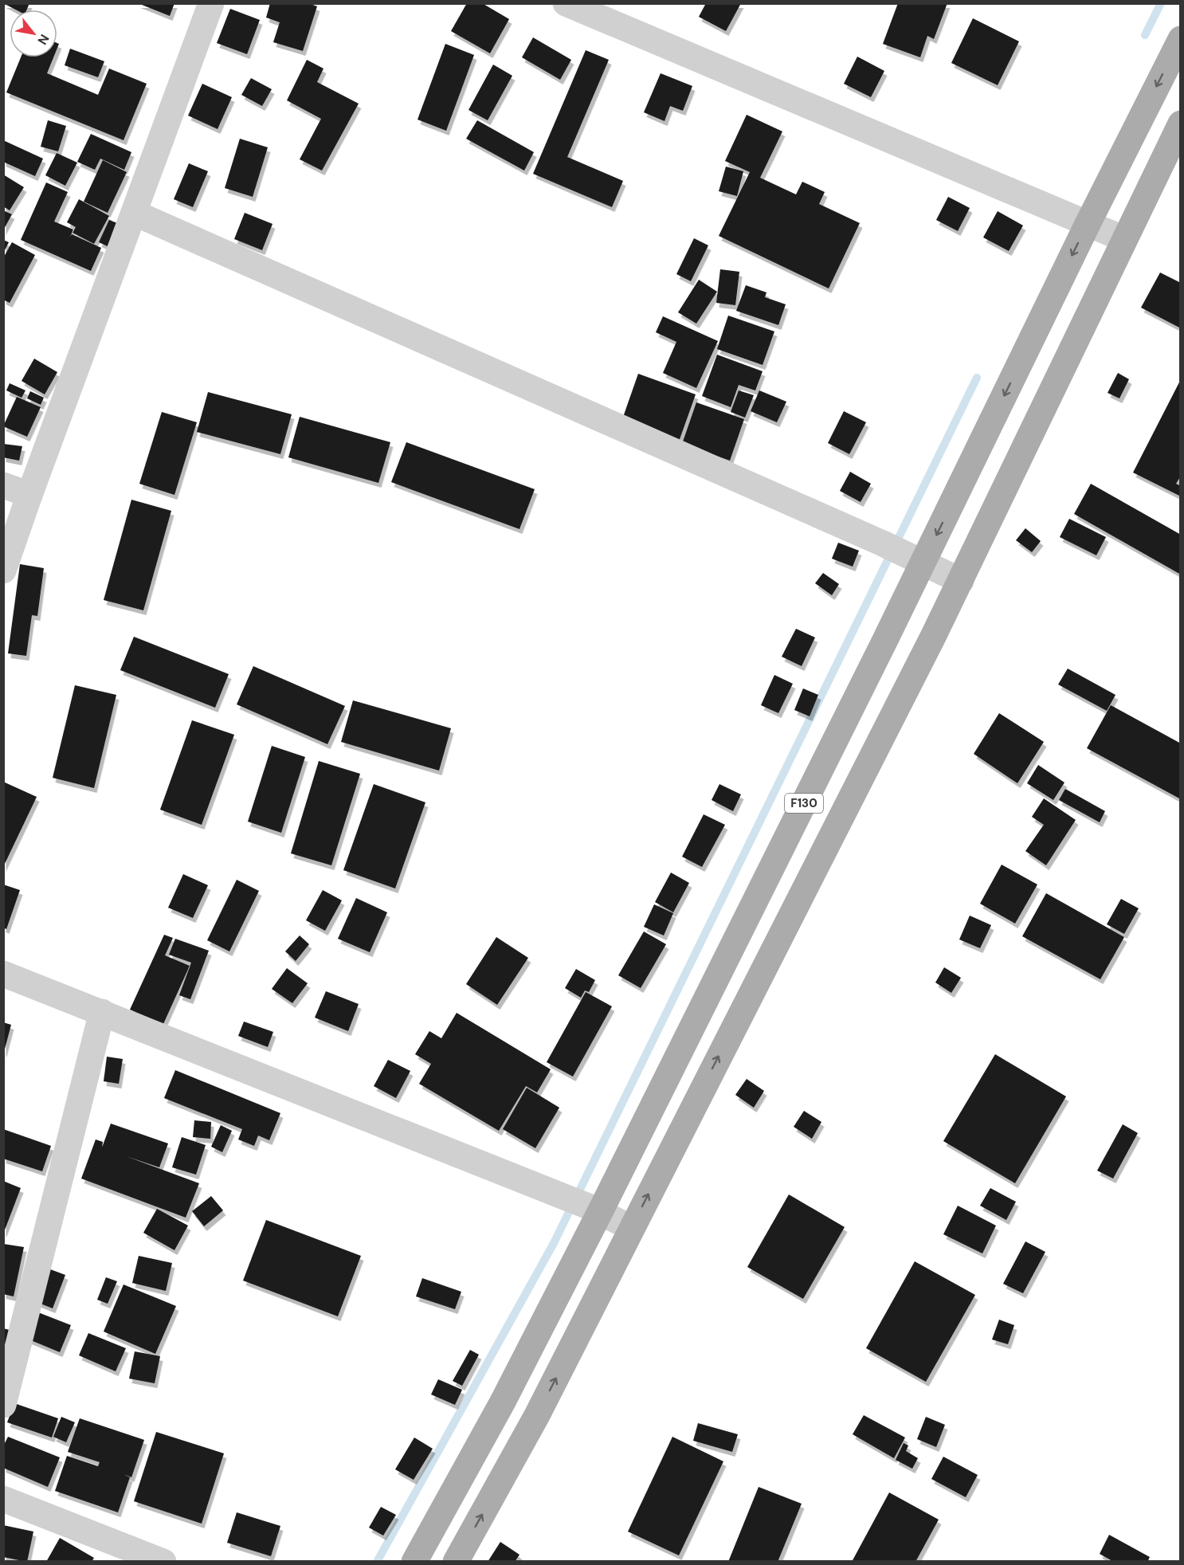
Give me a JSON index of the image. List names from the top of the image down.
{
  "streets": {
    "main road": ["F130"]
  },
  "north": "bottom right"
}
